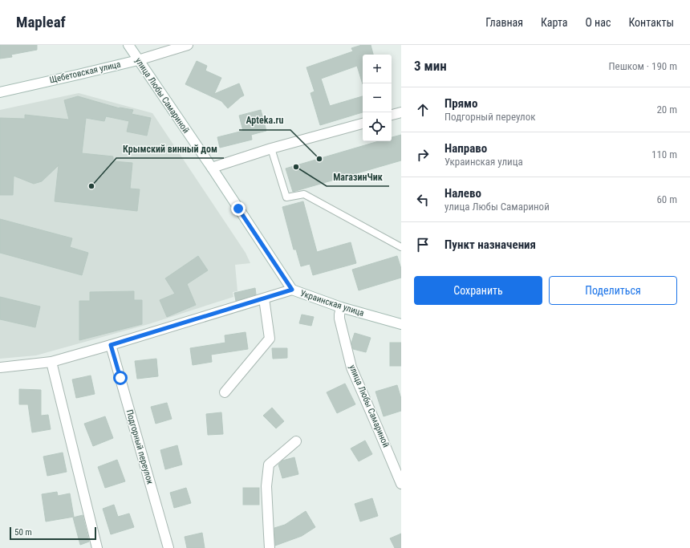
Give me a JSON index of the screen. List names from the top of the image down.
{
  "streets": {
    "street": [
      "Щебетовская улица",
      "улица Любы Самариной",
      "Украинская улица",
      "Подгорный переулок"
    ]
  },
  "crossings": [
    ["Щебетовская улица", "улица Любы Самариной"],
    ["улица Любы Самариной", "Украинская улица"],
    ["Украинская улица", "Подгорный переулок"]
  ],
  "places": ["Apteka.ru", "МагазинЧик", "Крымский винный дом"],
  "scale_bar": "50 m",
  "page": {
    "header": "Mapleaf",
    "nav": [
      "Главная",
      "Карта",
      "О нас",
      "Контакты"
    ],
    "heading": ["3 мин", "Пешком · 190 m"],
    "map_buttons": ["+", "−"],
    "list": [
      ["Прямо", "Подгорный переулок", "20 m"],
      ["Направо", "Украинская улица", "110 m"],
      ["Налево", "улица Любы Самариной", "60 m"],
      "Пункт назначения"
    ],
    "buttons": ["Сохранить", "Поделиться"],
    "scale": "50 m"
  }
}
